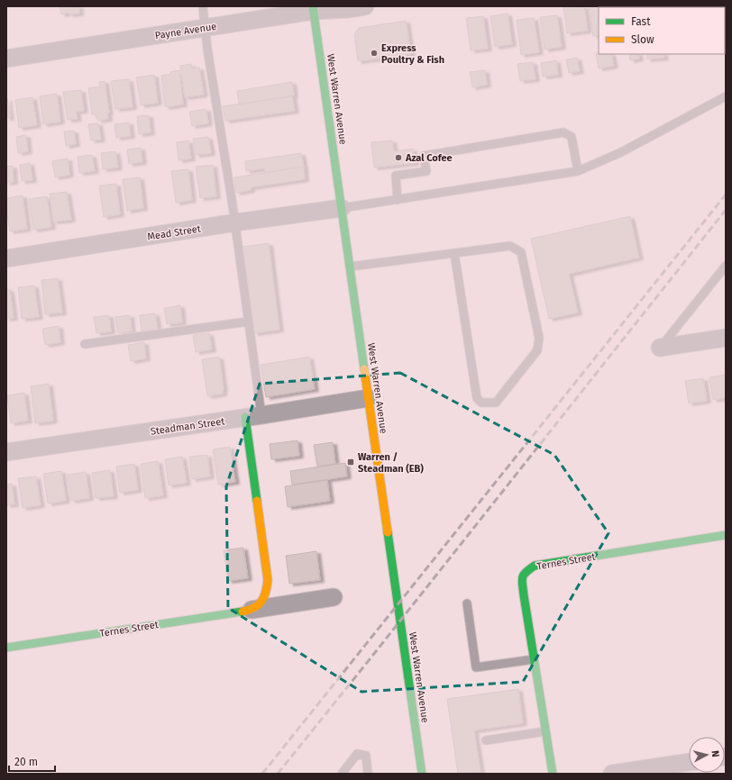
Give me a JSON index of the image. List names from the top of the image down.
{
  "streets": {
    "street": [
      "Payne Avenue",
      "West Warren Avenue",
      "Mead Street",
      "Steadman Street",
      "Ternes Street"
    ]
  },
  "crossings": [
    ["Payne Avenue", "West Warren Avenue"],
    ["West Warren Avenue", "Mead Street"],
    ["West Warren Avenue", "Steadman Street"]
  ],
  "places": {
    "other": ["Express Poultry & Fish", "Azal Cofee"],
    "transit": ["Warren / Steadman (EB)"]
  },
  "legend": ["Fast", "Slow"],
  "scale_bar": "20 m",
  "north": "right"
}
